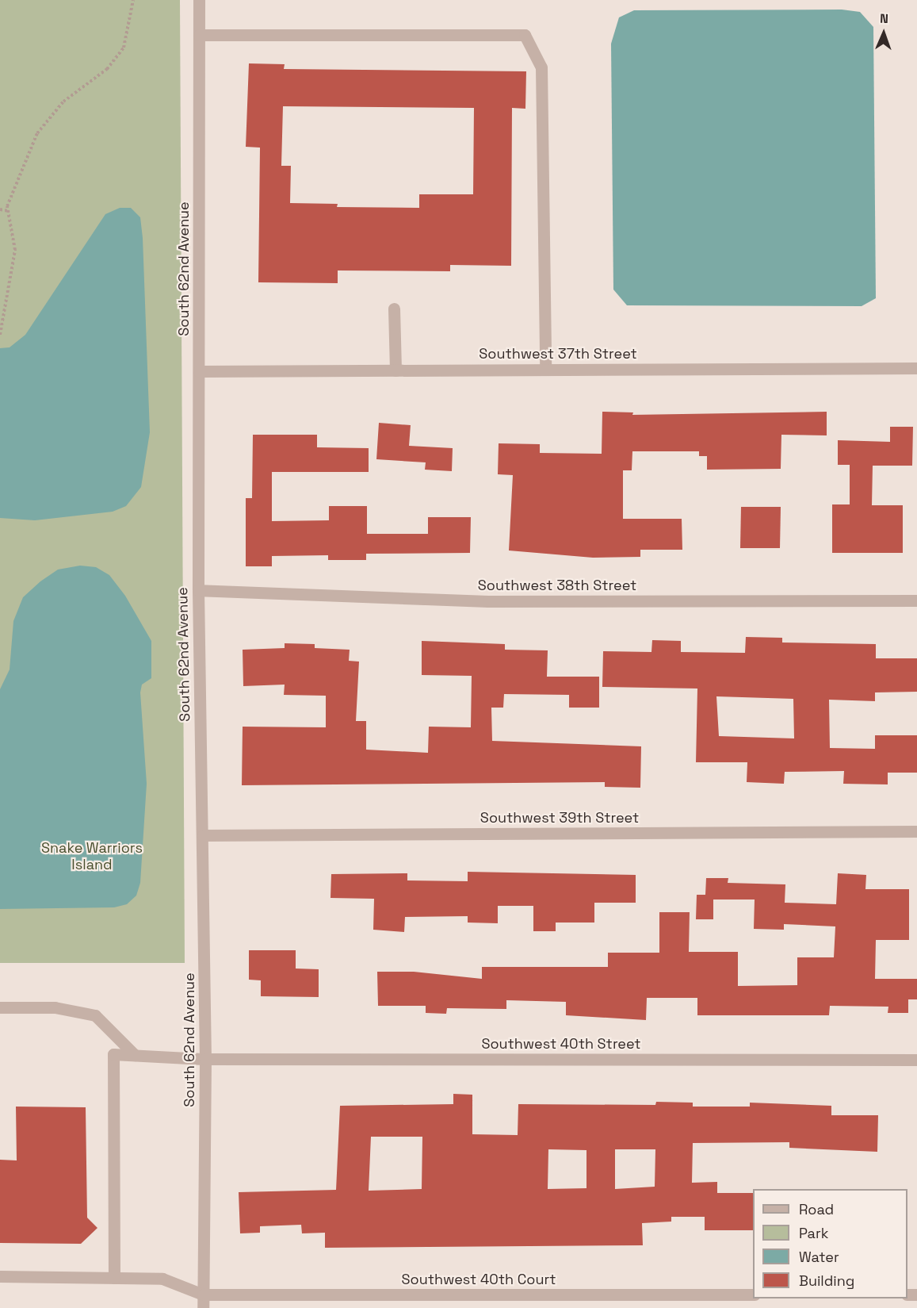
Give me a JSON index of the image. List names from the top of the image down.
{
  "streets": {
    "street": [
      "South 62nd Avenue",
      "Southwest 37th Street",
      "Southwest 38th Street",
      "Southwest 39th Street",
      "Southwest 40th Street",
      "Southwest 40th Court"
    ]
  },
  "crossings": [
    ["South 62nd Avenue", "Southwest 37th Street"],
    ["South 62nd Avenue", "Southwest 38th Street"],
    ["South 62nd Avenue", "Southwest 39th Street"],
    ["South 62nd Avenue", "Southwest 40th Street"],
    ["South 62nd Avenue", "Southwest 40th Court"]
  ],
  "parks": ["Snake Warriors Island"],
  "legend": [
    "Road",
    "Park",
    "Water",
    "Building"
  ],
  "north": "top"
}
